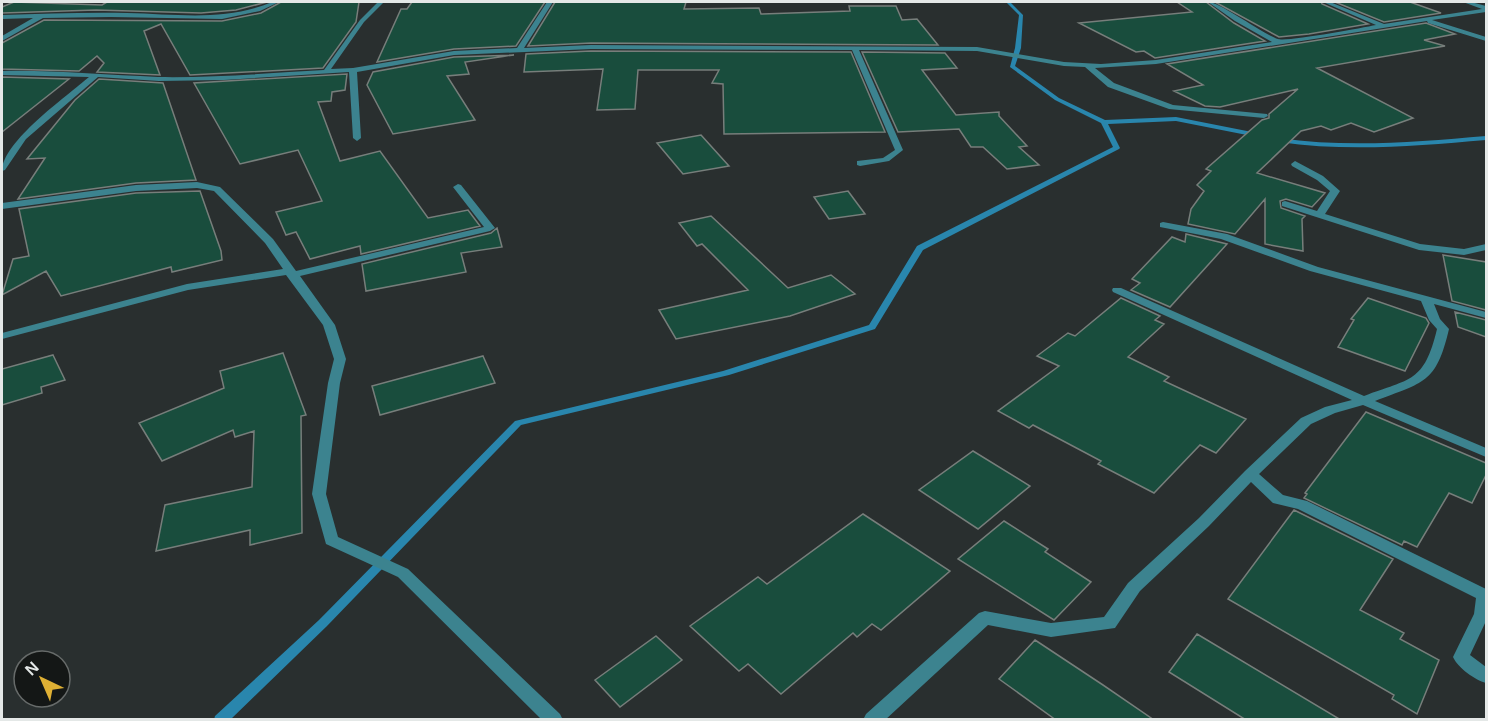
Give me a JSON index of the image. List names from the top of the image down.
{
  "north": "top left"
}
